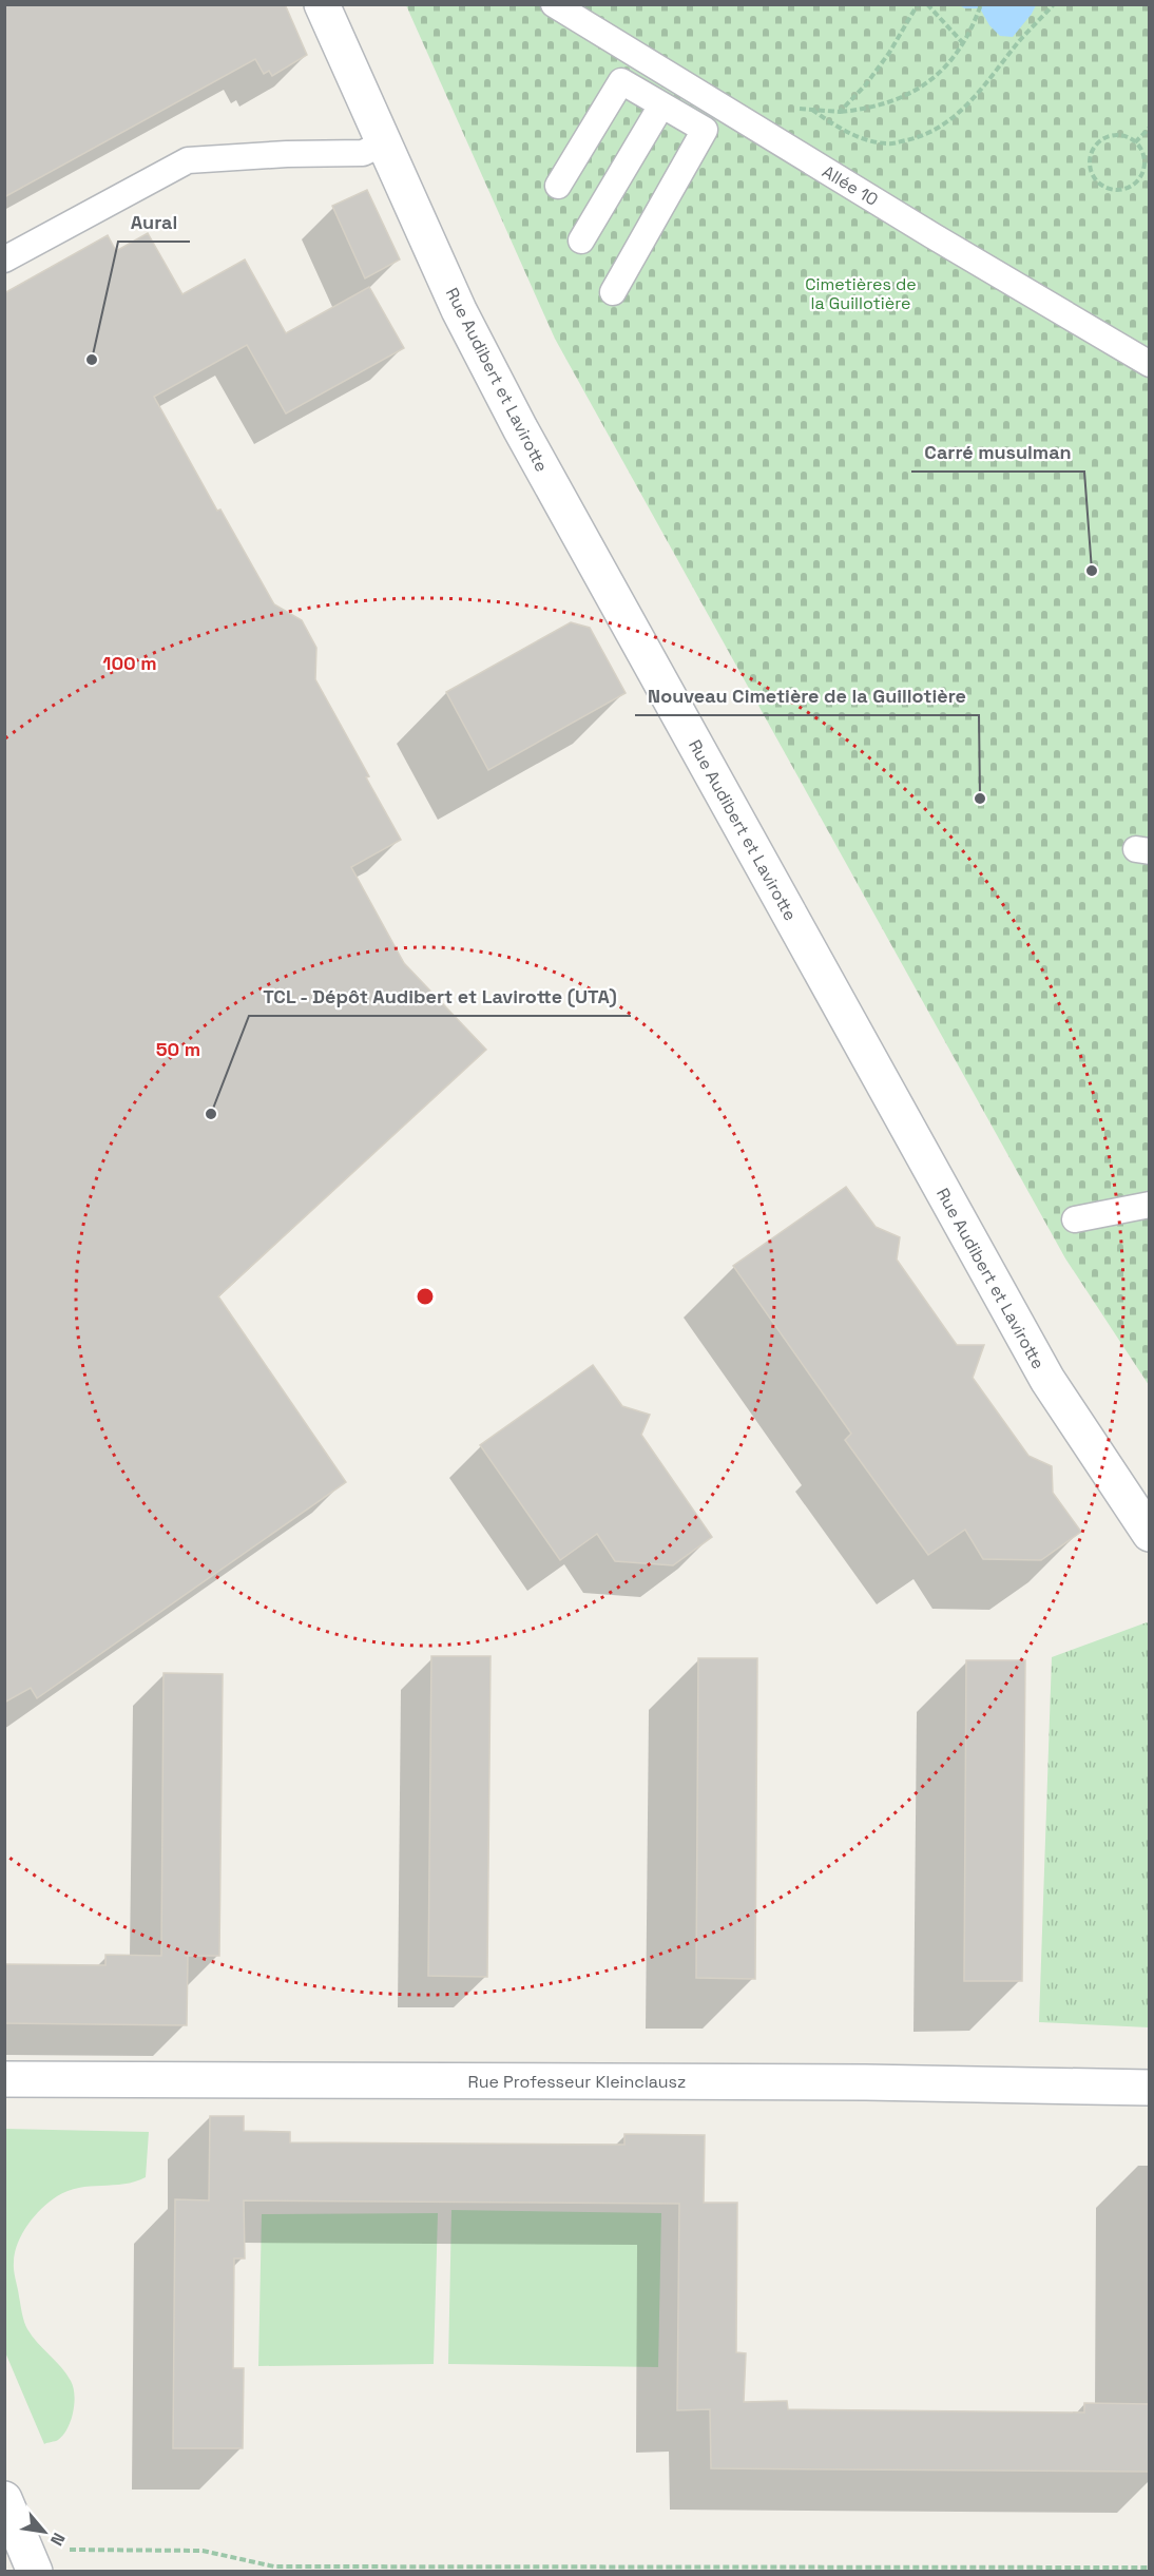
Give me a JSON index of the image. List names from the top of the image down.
{
  "streets": {
    "street": ["Rue Audibert et Lavirotte", "Rue Professeur Kleinclausz"],
    "lane": ["Allée 10"]
  },
  "parks": ["Cimetières de la Guillotière"],
  "places": [
    "Aural",
    "Carré musulman",
    "Nouveau Cimetière de la Guillotière",
    "TCL - Dépôt Audibert et Lavirotte (UTA)"
  ],
  "north": "bottom right",
  "rings": ["100 m", "50 m"]
}
